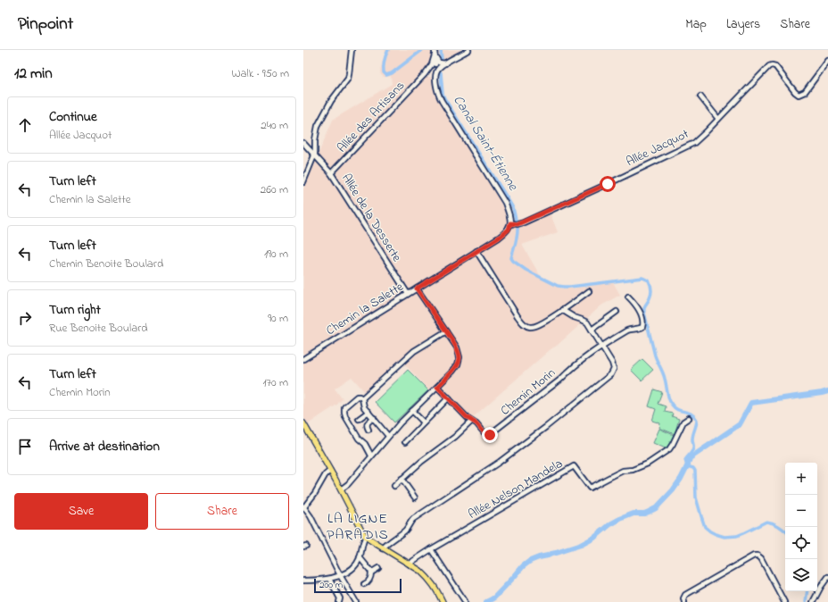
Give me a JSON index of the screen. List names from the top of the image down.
{
  "streets": {
    "street": [
      "Allée des Artisans",
      "Allée Jacquot",
      "Allée de la Desserte",
      "Chemin la Salette",
      "Chemin Morin",
      "Allée Nelson Mandela"
    ]
  },
  "crossings": [
    ["Allée des Artisans", "Allée de la Desserte"],
    ["Allée Jacquot", "Chemin la Salette"],
    ["Allée de la Desserte", "Chemin la Salette"]
  ],
  "districts": ["LA LIGNE PARADIS"],
  "water": ["Canal Saint-Étienne"],
  "scale_bar": "200 m",
  "page": {
    "header": "Pinpoint",
    "nav": ["Map", "Layers", "Share"],
    "heading": ["12 min", "Walk · 950 m"],
    "list": [
      ["Continue", "Allée Jacquot", "240 m"],
      ["Turn left", "Chemin la Salette", "260 m"],
      ["Turn left", "Chemin Benoite Boulard", "190 m"],
      ["Turn right", "Rue Benoite Boulard", "90 m"],
      ["Turn left", "Chemin Morin", "170 m"],
      "Arrive at destination"
    ],
    "map_buttons": ["+", "−"],
    "buttons": ["Save", "Share"],
    "scale": "200 m"
  }
}
